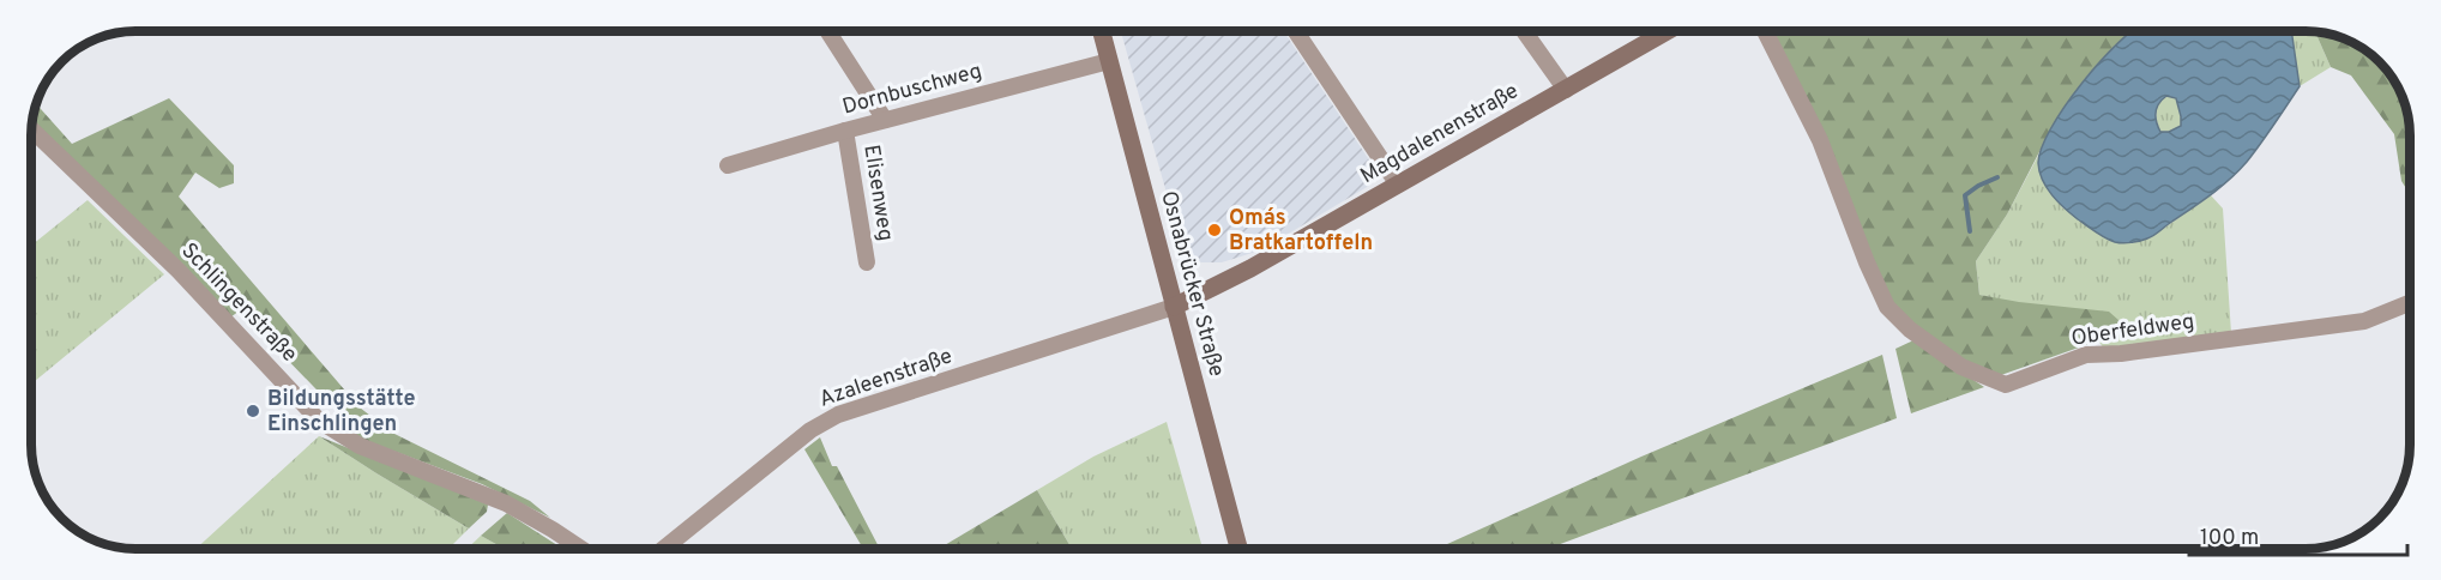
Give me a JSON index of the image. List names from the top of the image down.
{
  "streets": {
    "street": [
      "Dornbuschweg",
      "Magdalenenstraße",
      "Elisenweg",
      "Osnabrücker Straße",
      "Schlingenstraße",
      "Oberfeldweg",
      "Azaleenstraße"
    ]
  },
  "crossings": [
    ["Dornbuschweg", "Elisenweg"],
    ["Dornbuschweg", "Osnabrücker Straße"],
    ["Magdalenenstraße", "Osnabrücker Straße"],
    ["Magdalenenstraße", "Azaleenstraße"],
    ["Osnabrücker Straße", "Azaleenstraße"]
  ],
  "places": ["Oma´s Bratkartoffeln", "Bildungsstätte Einschlingen"],
  "scale_bar": "100 m"
}
